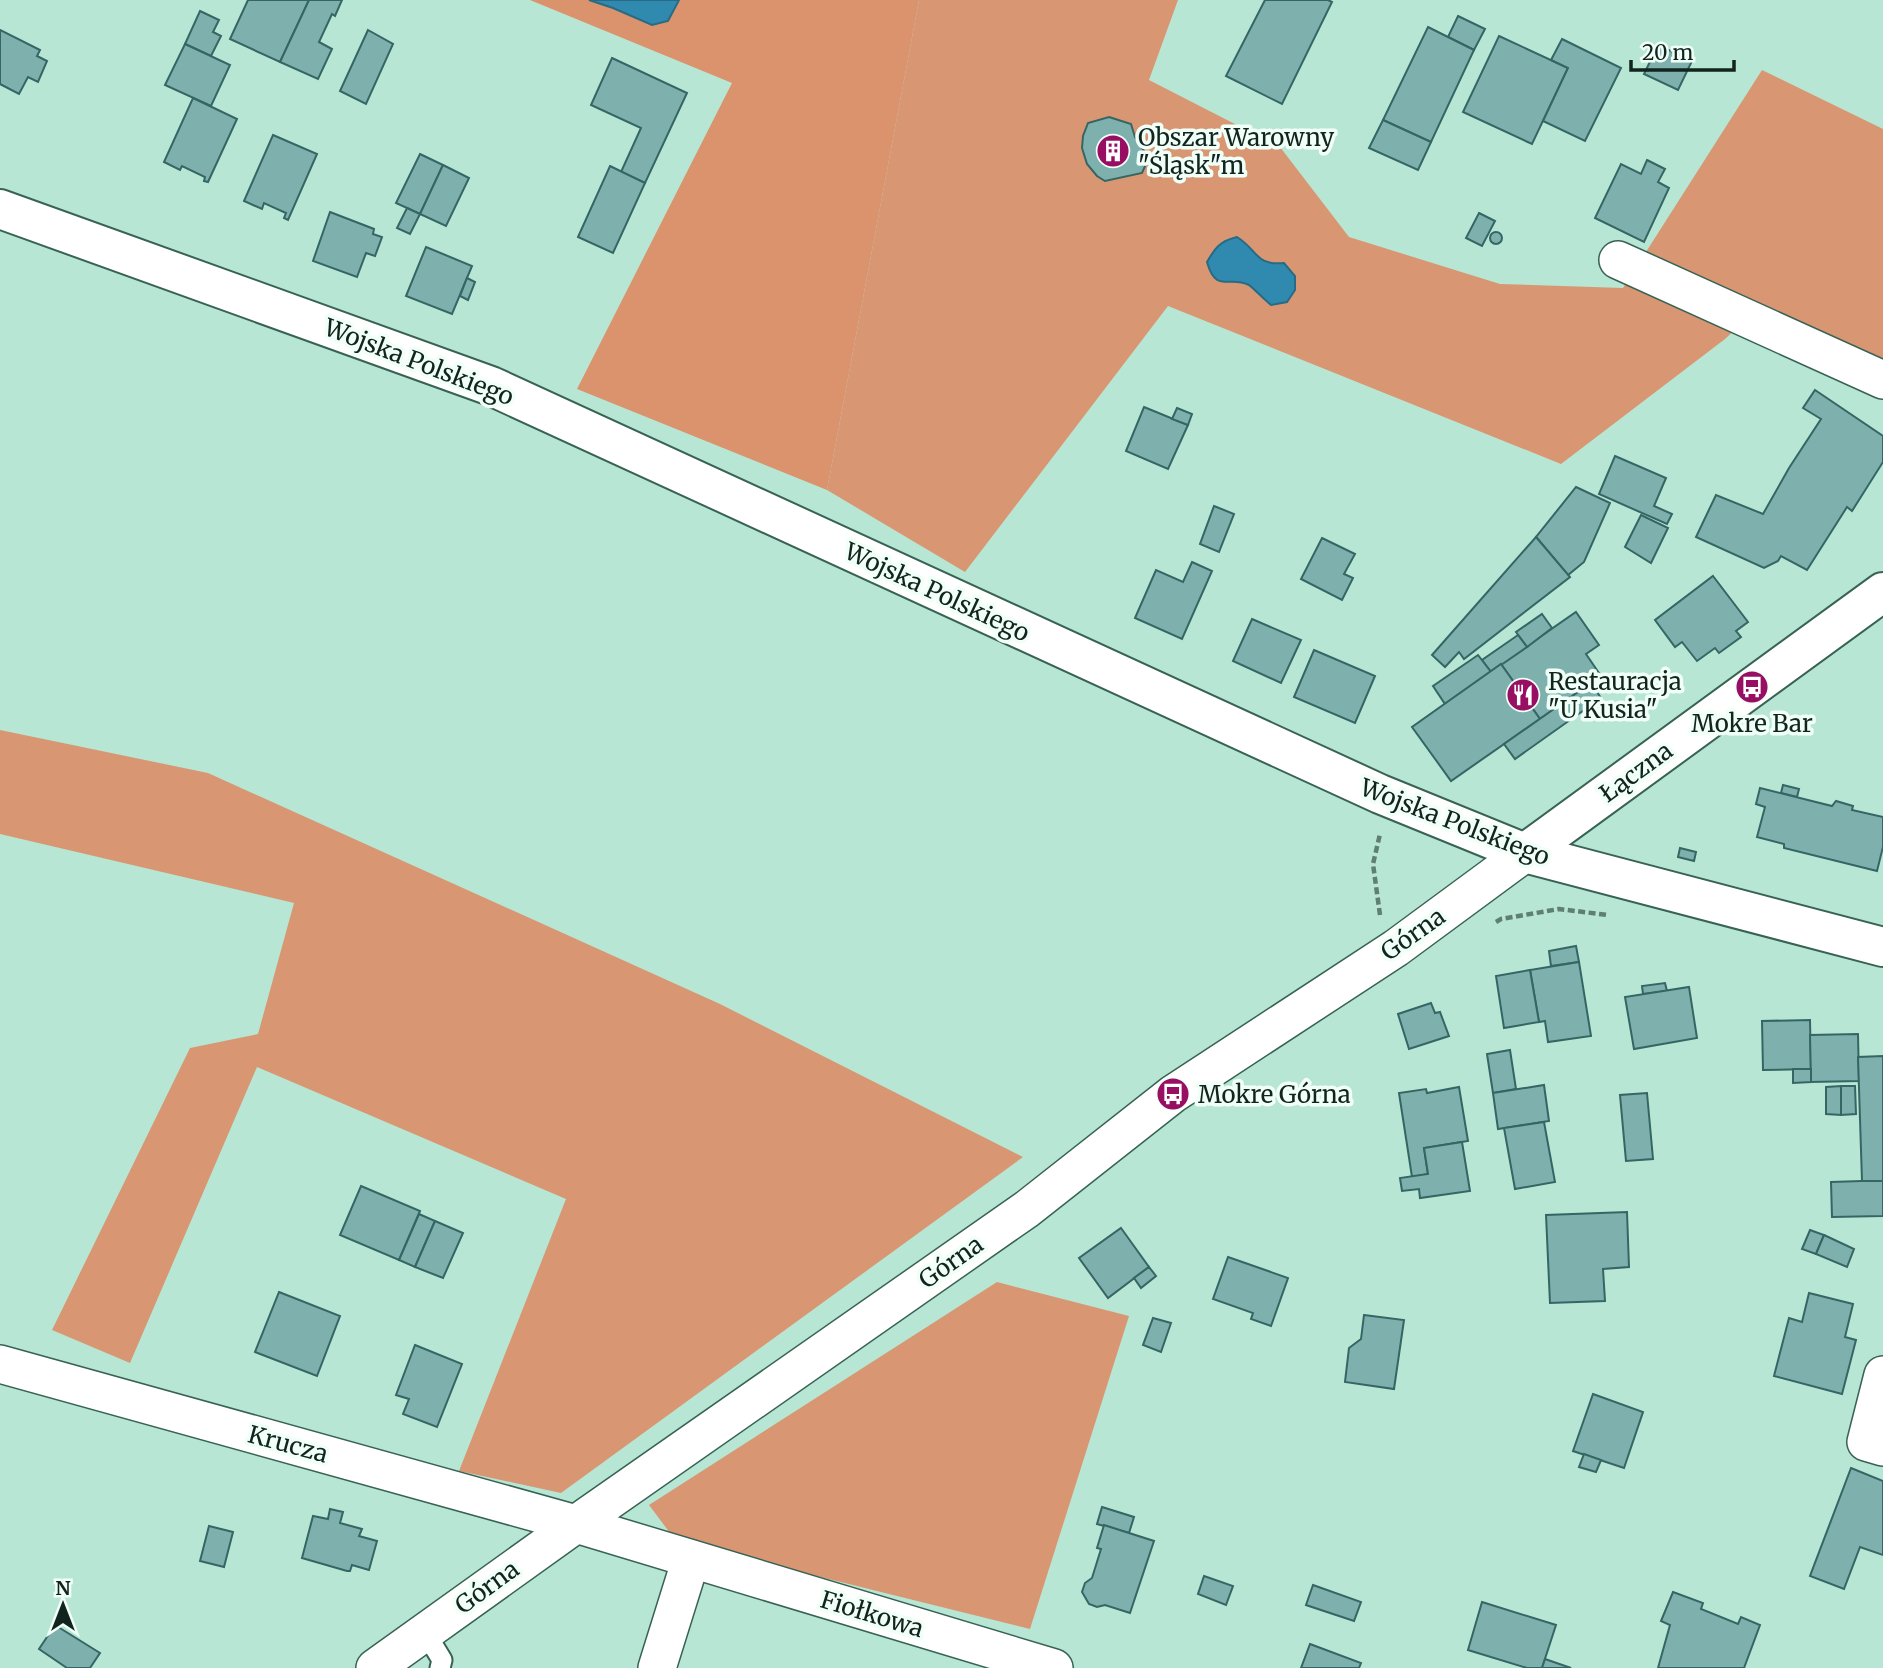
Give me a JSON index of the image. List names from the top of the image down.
{
  "streets": {
    "street": [
      "Wojska Polskiego",
      "Łączna",
      "Górna",
      "Krucza",
      "Fiołkowa"
    ]
  },
  "crossings": [
    ["Wojska Polskiego", "Łączna"],
    ["Wojska Polskiego", "Górna"],
    ["Łączna", "Górna"],
    ["Górna", "Krucza"],
    ["Górna", "Fiołkowa"],
    ["Krucza", "Fiołkowa"]
  ],
  "places": {
    "building": ["Obszar Warowny \"Śląsk\"m"],
    "bus stop": ["Mokre Bar", "Mokre Górna"],
    "restaurant": ["Restauracja \"U Kusia\""]
  },
  "scale_bar": "20 m",
  "north": "top"
}
